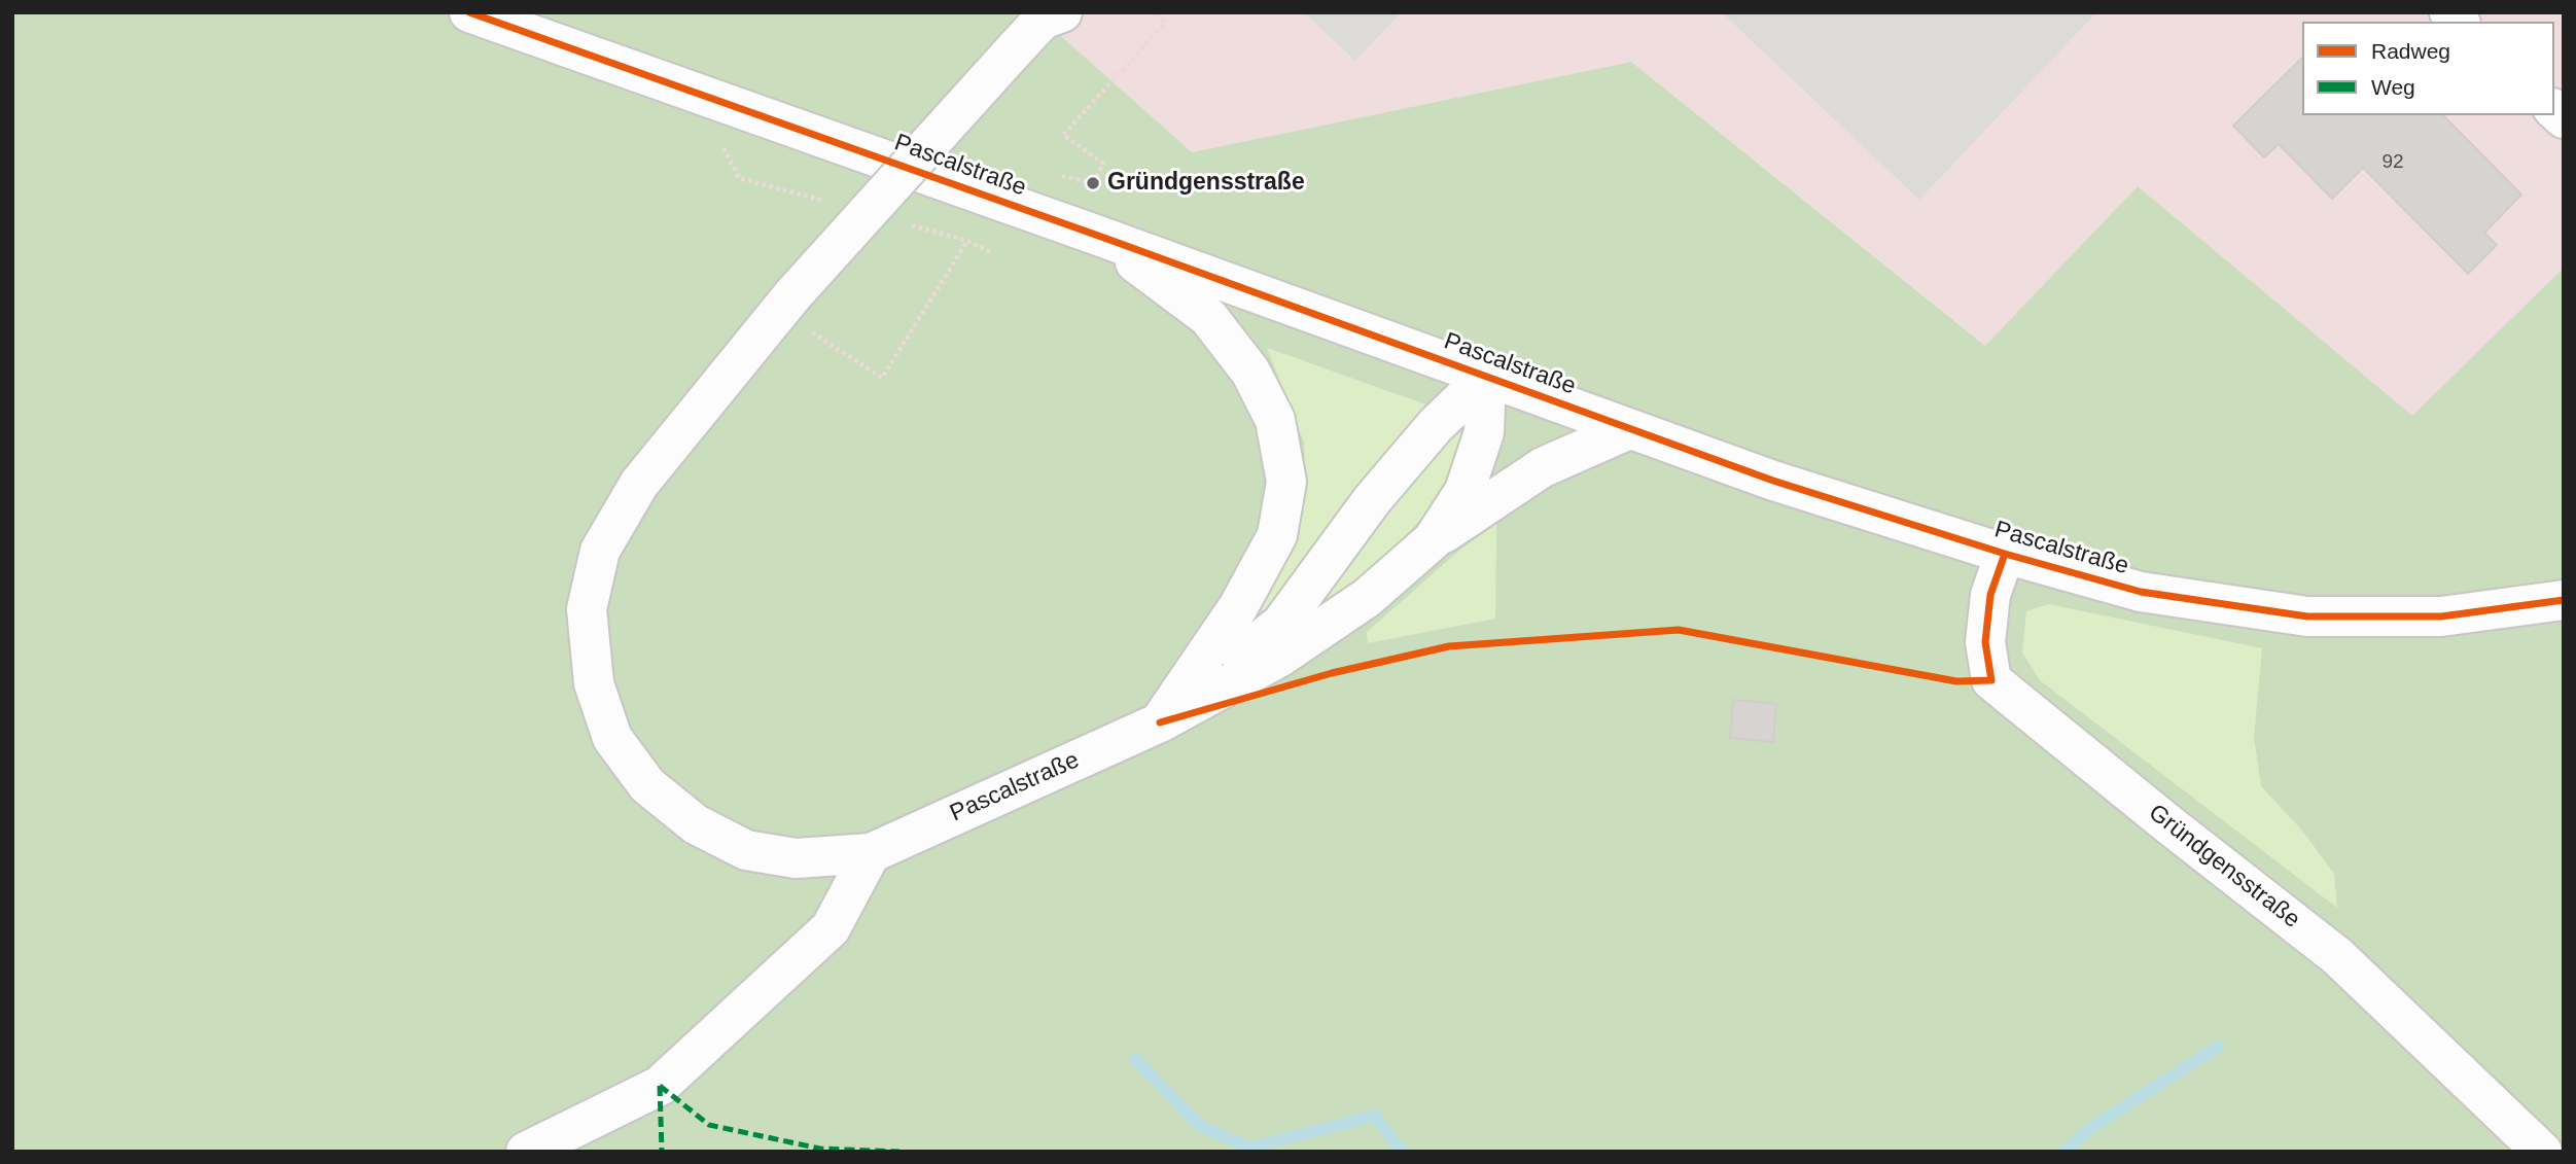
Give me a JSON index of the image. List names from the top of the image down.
{
  "streets": {
    "street": ["Pascalstraße", "Gründgensstraße"]
  },
  "crossings": [
    ["Pascalstraße", "Gründgensstraße"]
  ],
  "places": ["Gründgensstraße"],
  "house_numbers": ["92"],
  "legend": ["Radweg", "Weg"]
}
